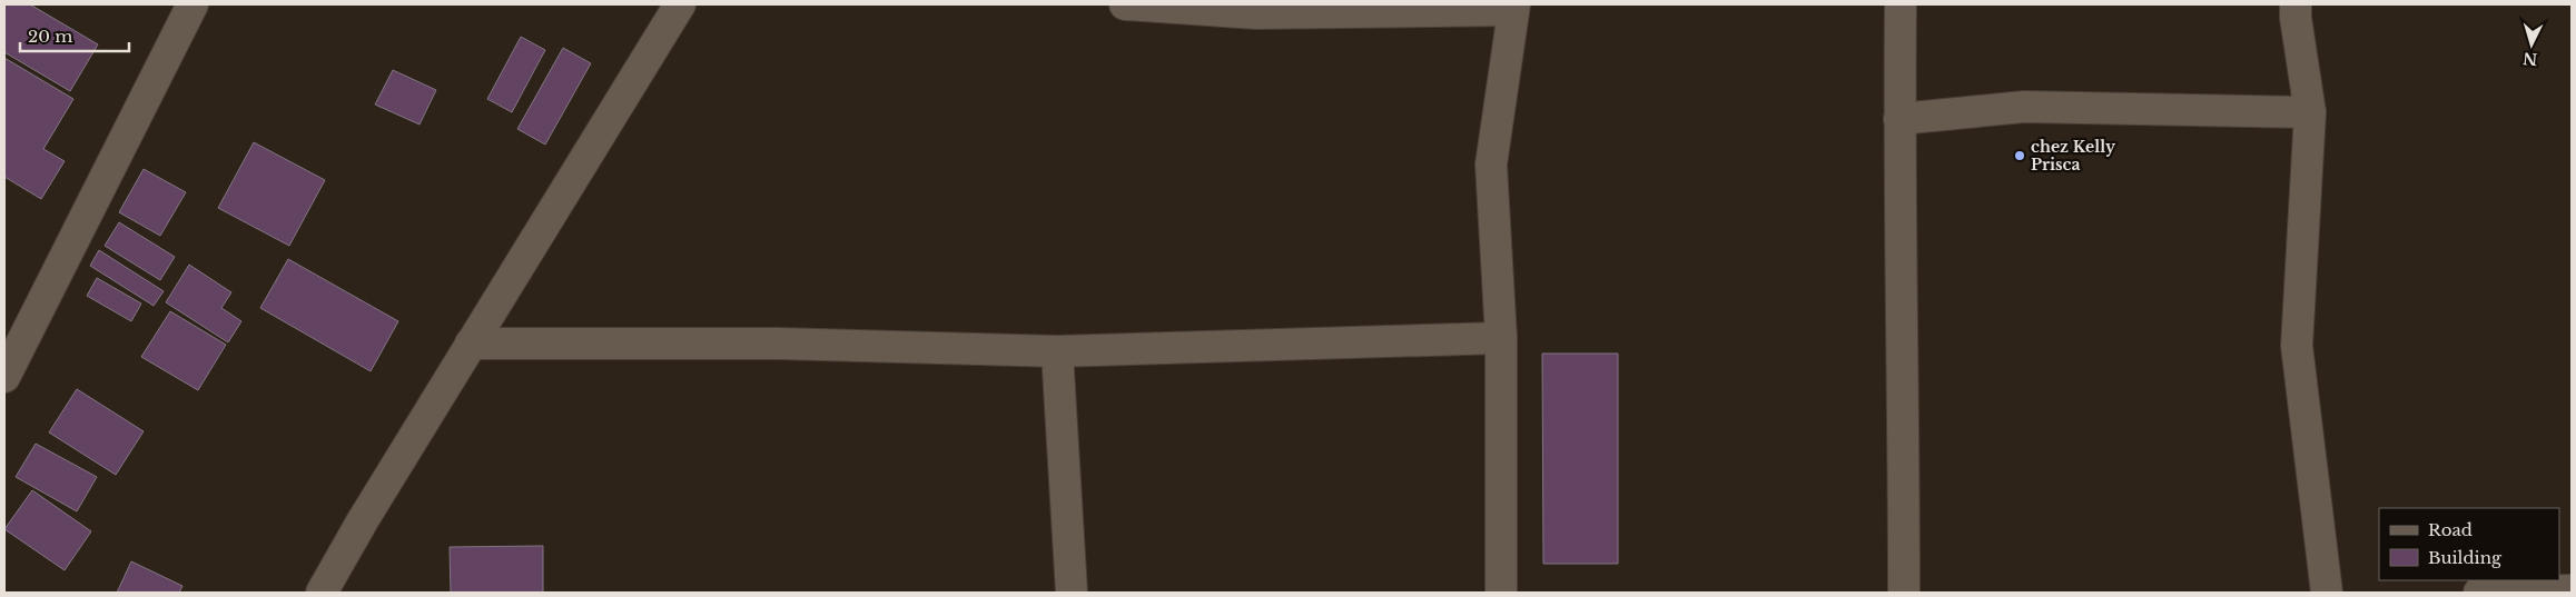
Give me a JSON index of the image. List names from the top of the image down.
{
  "places": ["chez Kelly Prisca"],
  "legend": ["Road", "Building"],
  "scale_bar": "20 m",
  "north": "bottom"
}
